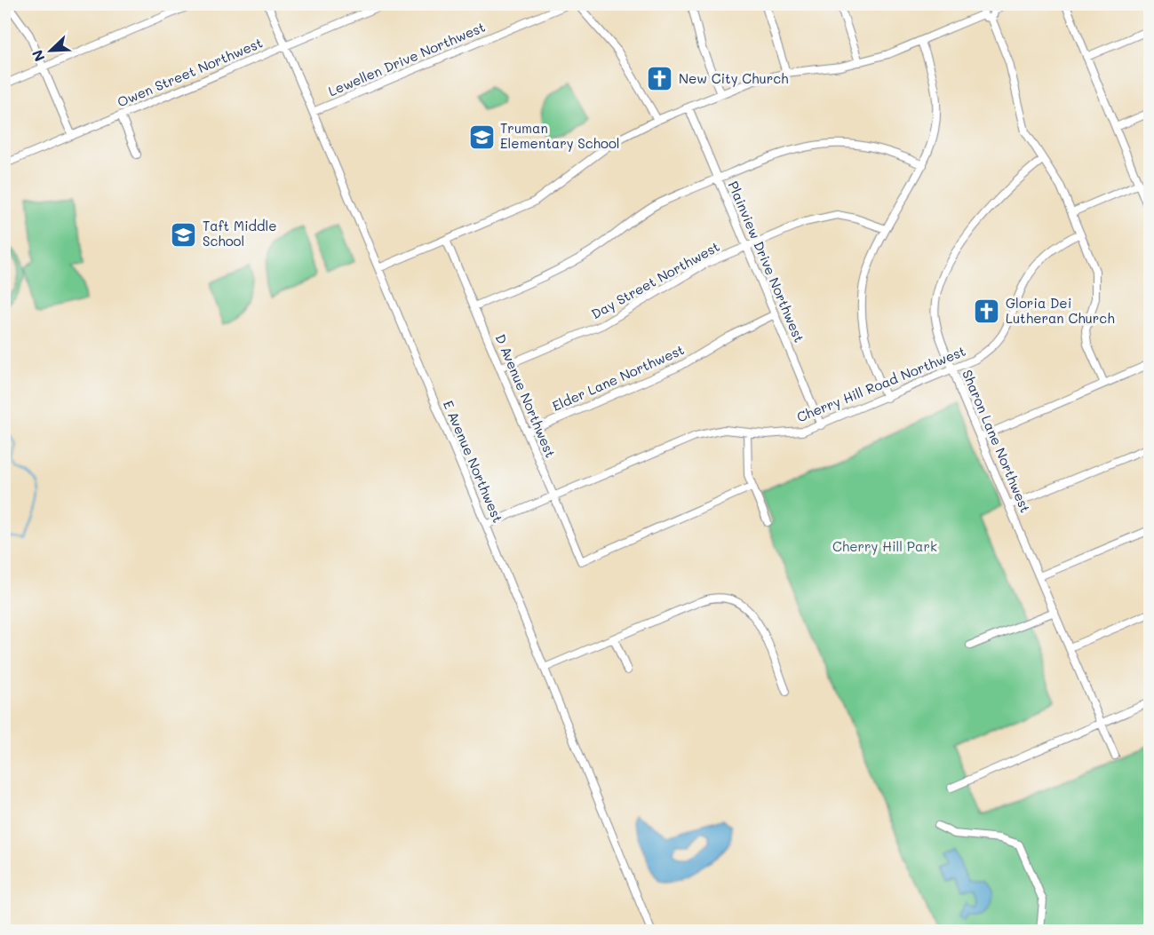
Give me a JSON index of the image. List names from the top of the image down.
{
  "streets": {
    "street": [
      "Lewellen Drive Northwest",
      "Owen Street Northwest",
      "Plainview Drive Northwest",
      "Day Street Northwest",
      "Elder Lane Northwest",
      "Cherry Hill Road Northwest",
      "D Avenue Northwest",
      "Sharon Lane Northwest",
      "E Avenue Northwest"
    ]
  },
  "crossings": [
    ["Lewellen Drive Northwest", "E Avenue Northwest"],
    ["Owen Street Northwest", "E Avenue Northwest"],
    ["Plainview Drive Northwest", "Day Street Northwest"],
    ["Plainview Drive Northwest", "Elder Lane Northwest"],
    ["Plainview Drive Northwest", "Cherry Hill Road Northwest"],
    ["Day Street Northwest", "D Avenue Northwest"],
    ["Elder Lane Northwest", "D Avenue Northwest"],
    ["Cherry Hill Road Northwest", "D Avenue Northwest"],
    ["Cherry Hill Road Northwest", "Sharon Lane Northwest"],
    ["Cherry Hill Road Northwest", "E Avenue Northwest"]
  ],
  "parks": ["Cherry Hill Park"],
  "places": {
    "church": ["New City Church", "Gloria Dei Lutheran Church"],
    "school or university": ["Truman Elementary School", "Taft Middle School"]
  },
  "north": "bottom left"
}
